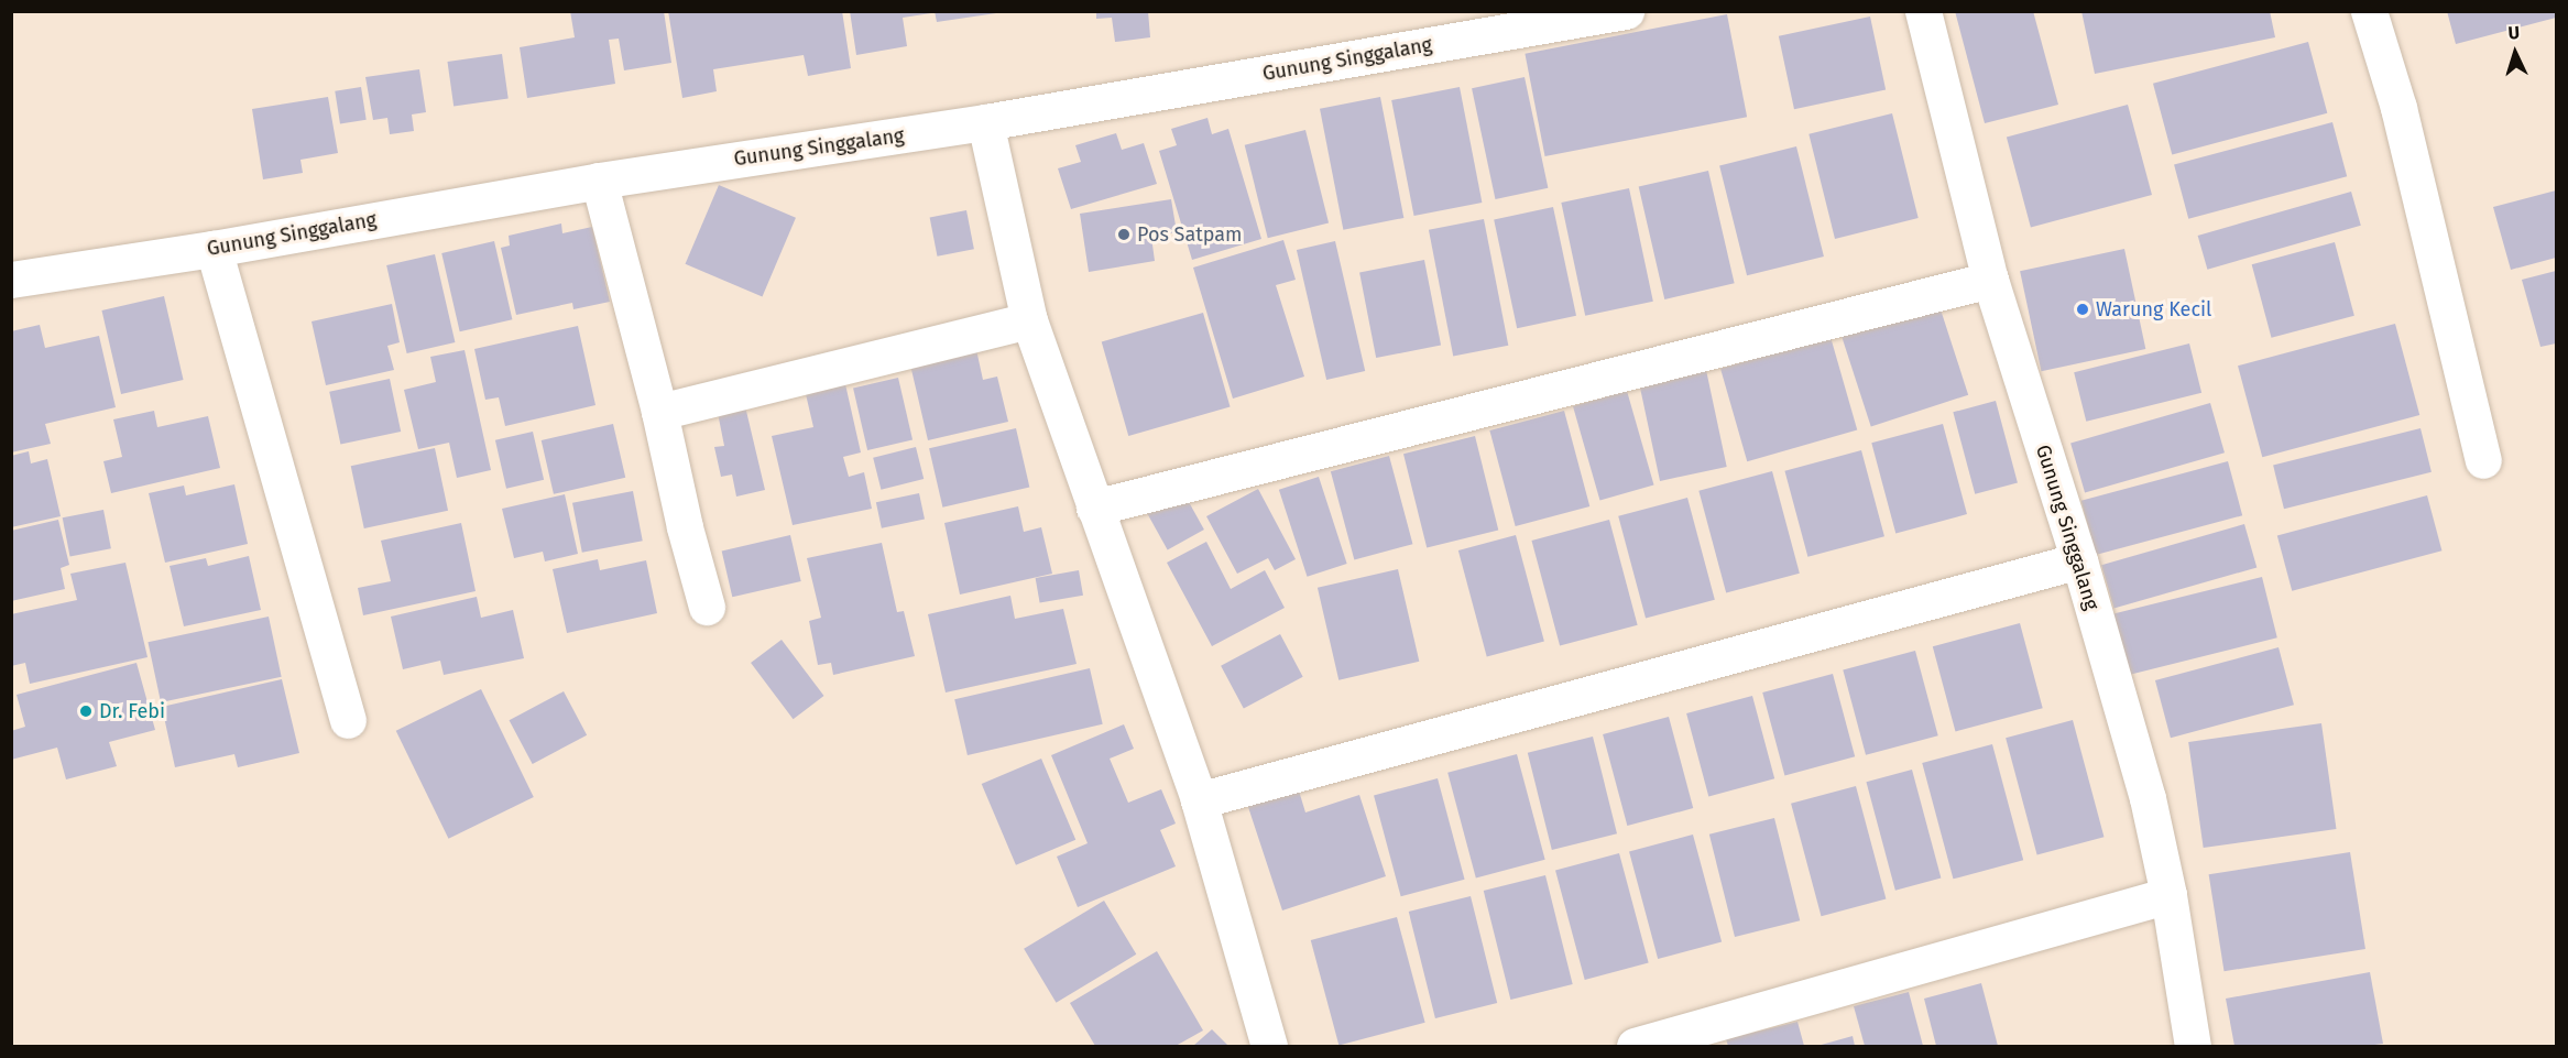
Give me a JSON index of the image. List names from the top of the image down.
{
  "streets": {
    "street": ["Gunung Singgalang"]
  },
  "places": ["Pos Satpam", "Warung Kecil", "Dr. Febi"],
  "north": "top"
}
